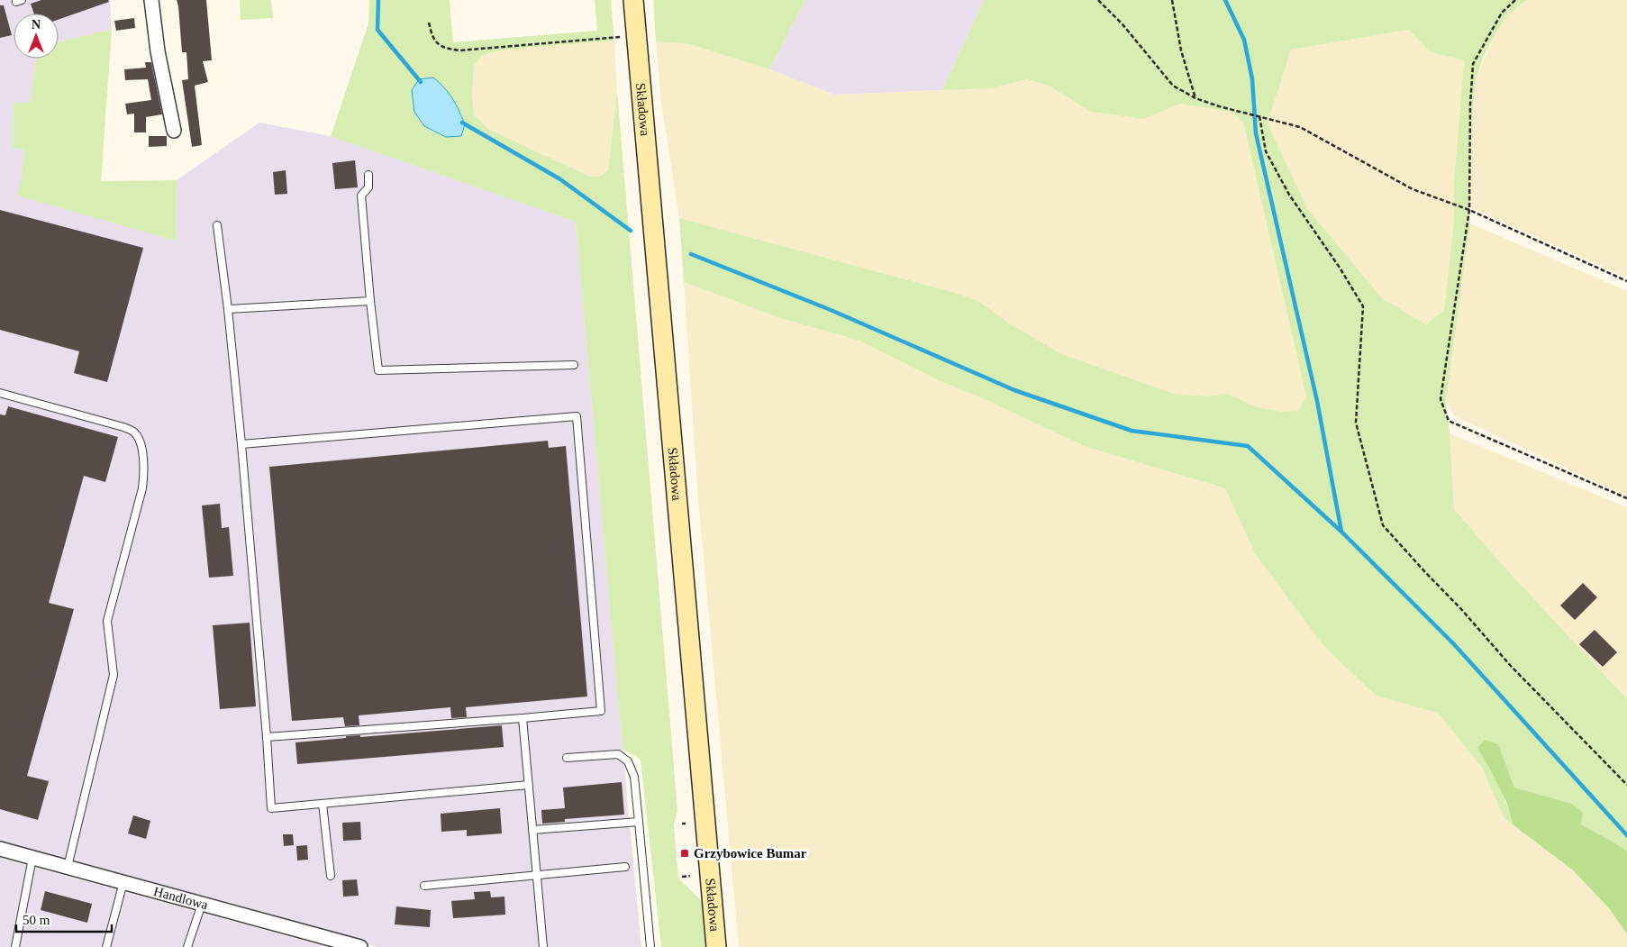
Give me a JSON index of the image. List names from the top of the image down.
{
  "streets": {
    "main road": ["Składowa"],
    "street": ["Handlowa"]
  },
  "places": {
    "transit": ["Grzybowice Bumar"]
  },
  "scale_bar": "50 m",
  "north": "top"
}
